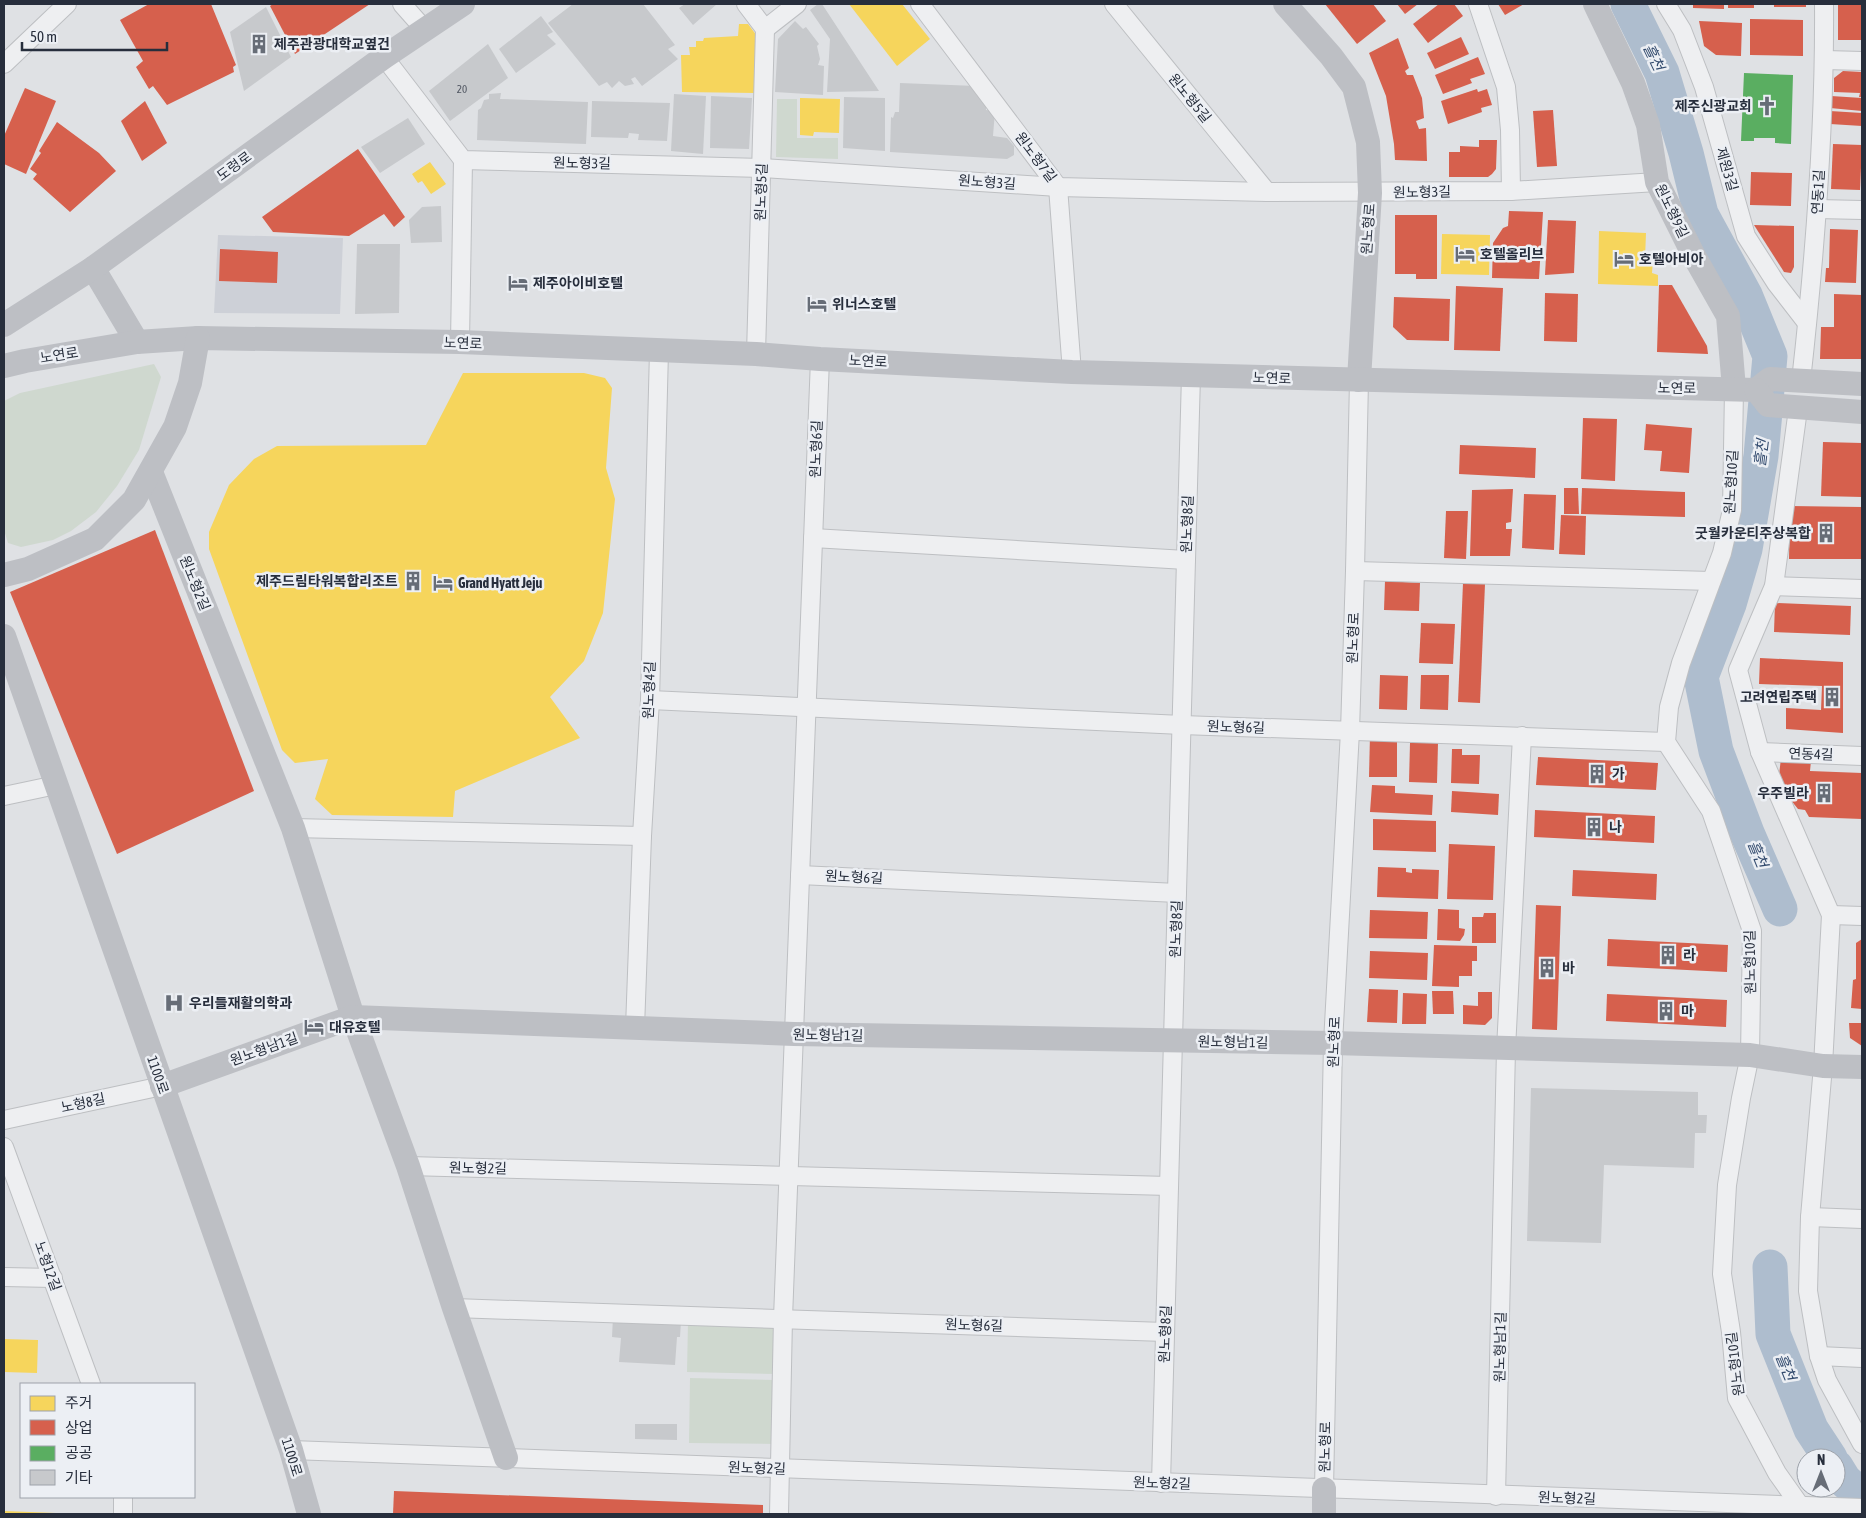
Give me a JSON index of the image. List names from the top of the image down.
{
  "streets": {
    "street": [
      "원노형5길",
      "원노형7길",
      "원노형3길",
      "도령로",
      "제원3길",
      "연동1길",
      "원노형9길",
      "원노형로",
      "노연로",
      "원노형6길",
      "원노형10길",
      "원노형8길",
      "원노형2길",
      "원노형4길",
      "연동4길",
      "원노형남1길",
      "1100로",
      "노형8길",
      "노형12길"
    ]
  },
  "crossings": [
    ["원노형5길", "원노형3길"],
    ["원노형5길", "노연로"],
    ["원노형7길", "원노형3길"],
    ["원노형7길", "노연로"],
    ["원노형3길", "원노형9길"],
    ["원노형3길", "원노형로"],
    ["제원3길", "연동1길"],
    ["원노형9길", "노연로"],
    ["원노형9길", "원노형10길"],
    ["원노형로", "노연로"],
    ["원노형로", "원노형6길"],
    ["원노형로", "원노형2길"],
    ["원노형로", "원노형남1길"],
    ["노연로", "원노형6길"],
    ["노연로", "원노형10길"],
    ["노연로", "원노형8길"],
    ["노연로", "원노형4길"],
    ["원노형6길", "원노형10길"],
    ["원노형6길", "원노형8길"],
    ["원노형6길", "원노형2길"],
    ["원노형6길", "원노형4길"],
    ["원노형6길", "원노형남1길"],
    ["원노형10길", "원노형2길"],
    ["원노형10길", "원노형남1길"],
    ["원노형8길", "원노형2길"],
    ["원노형8길", "원노형남1길"],
    ["원노형2길", "원노형남1길"],
    ["원노형2길", "1100로"],
    ["원노형4길", "원노형남1길"],
    ["원노형남1길", "1100로"],
    ["원노형남1길", "노형8길"],
    ["1100로", "노형8길"]
  ],
  "water": ["흘천"],
  "places": {
    "building": [
      "제주관광대학교옆건",
      "굿월카운티주상복합",
      "제주드림타워복합리조트",
      "고려연립주택",
      "가",
      "우주빌라",
      "나",
      "라",
      "바",
      "마"
    ],
    "church": ["제주신광교회"],
    "hotel": [
      "호텔올리브",
      "호텔아비아",
      "제주아이비호텔",
      "위너스호텔",
      "Grand Hyatt Jeju",
      "대유호텔"
    ],
    "hospital": ["우리들재활의학과"]
  },
  "house_numbers": ["20"],
  "legend": [
    "주거",
    "상업",
    "공공",
    "기타"
  ],
  "scale_bar": "50 m",
  "north": "top"
}
